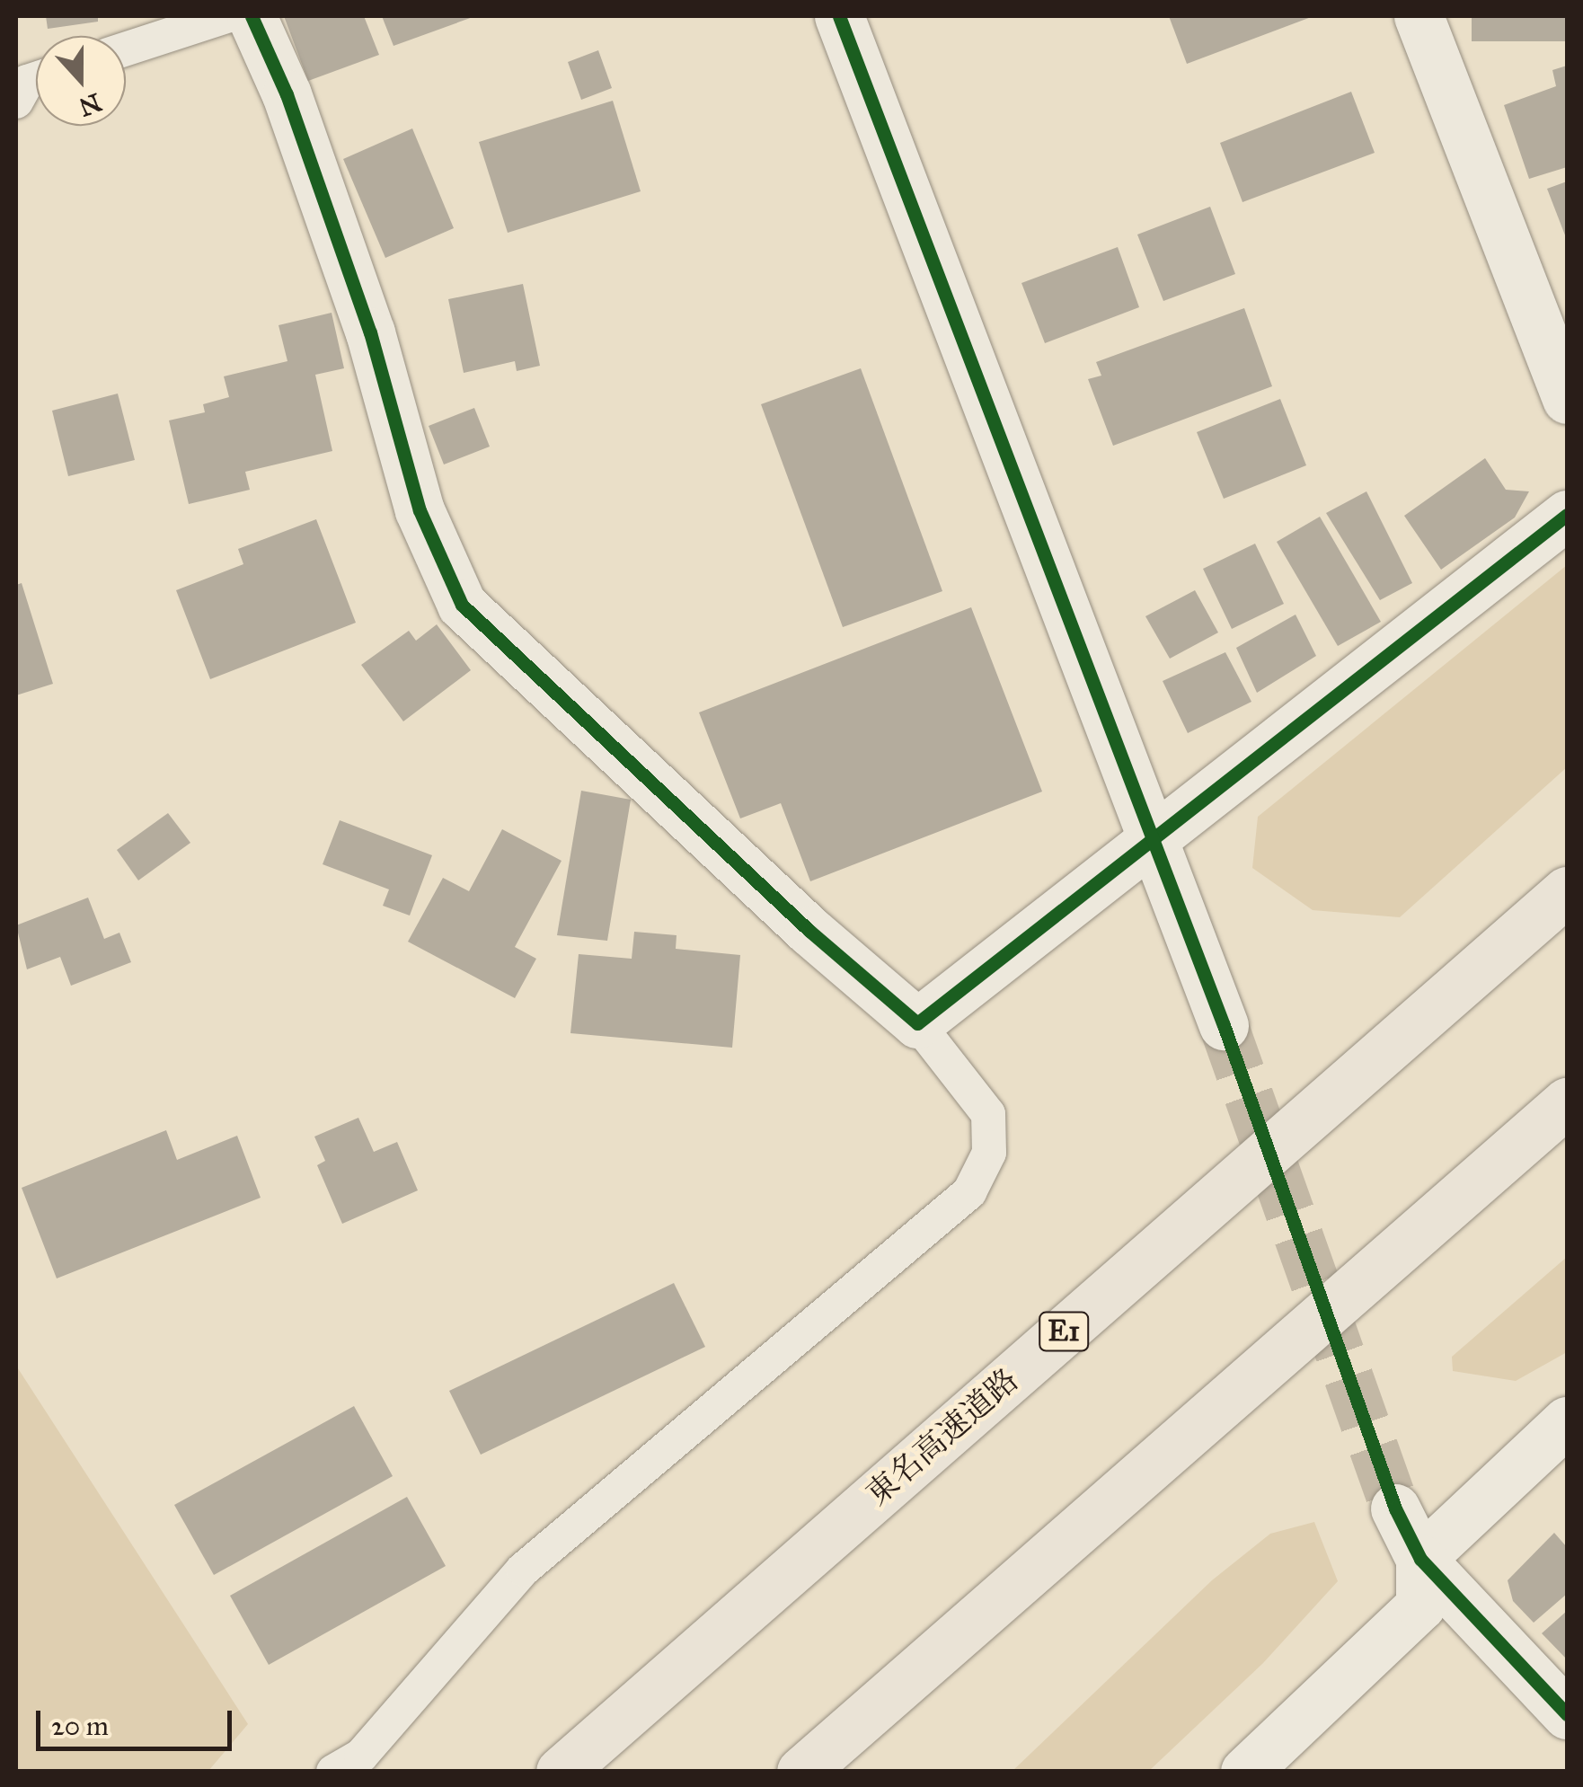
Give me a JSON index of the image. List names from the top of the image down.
{
  "streets": {
    "highway": ["E1", "東名高速道路"]
  },
  "scale_bar": "20 m",
  "north": "bottom"
}
